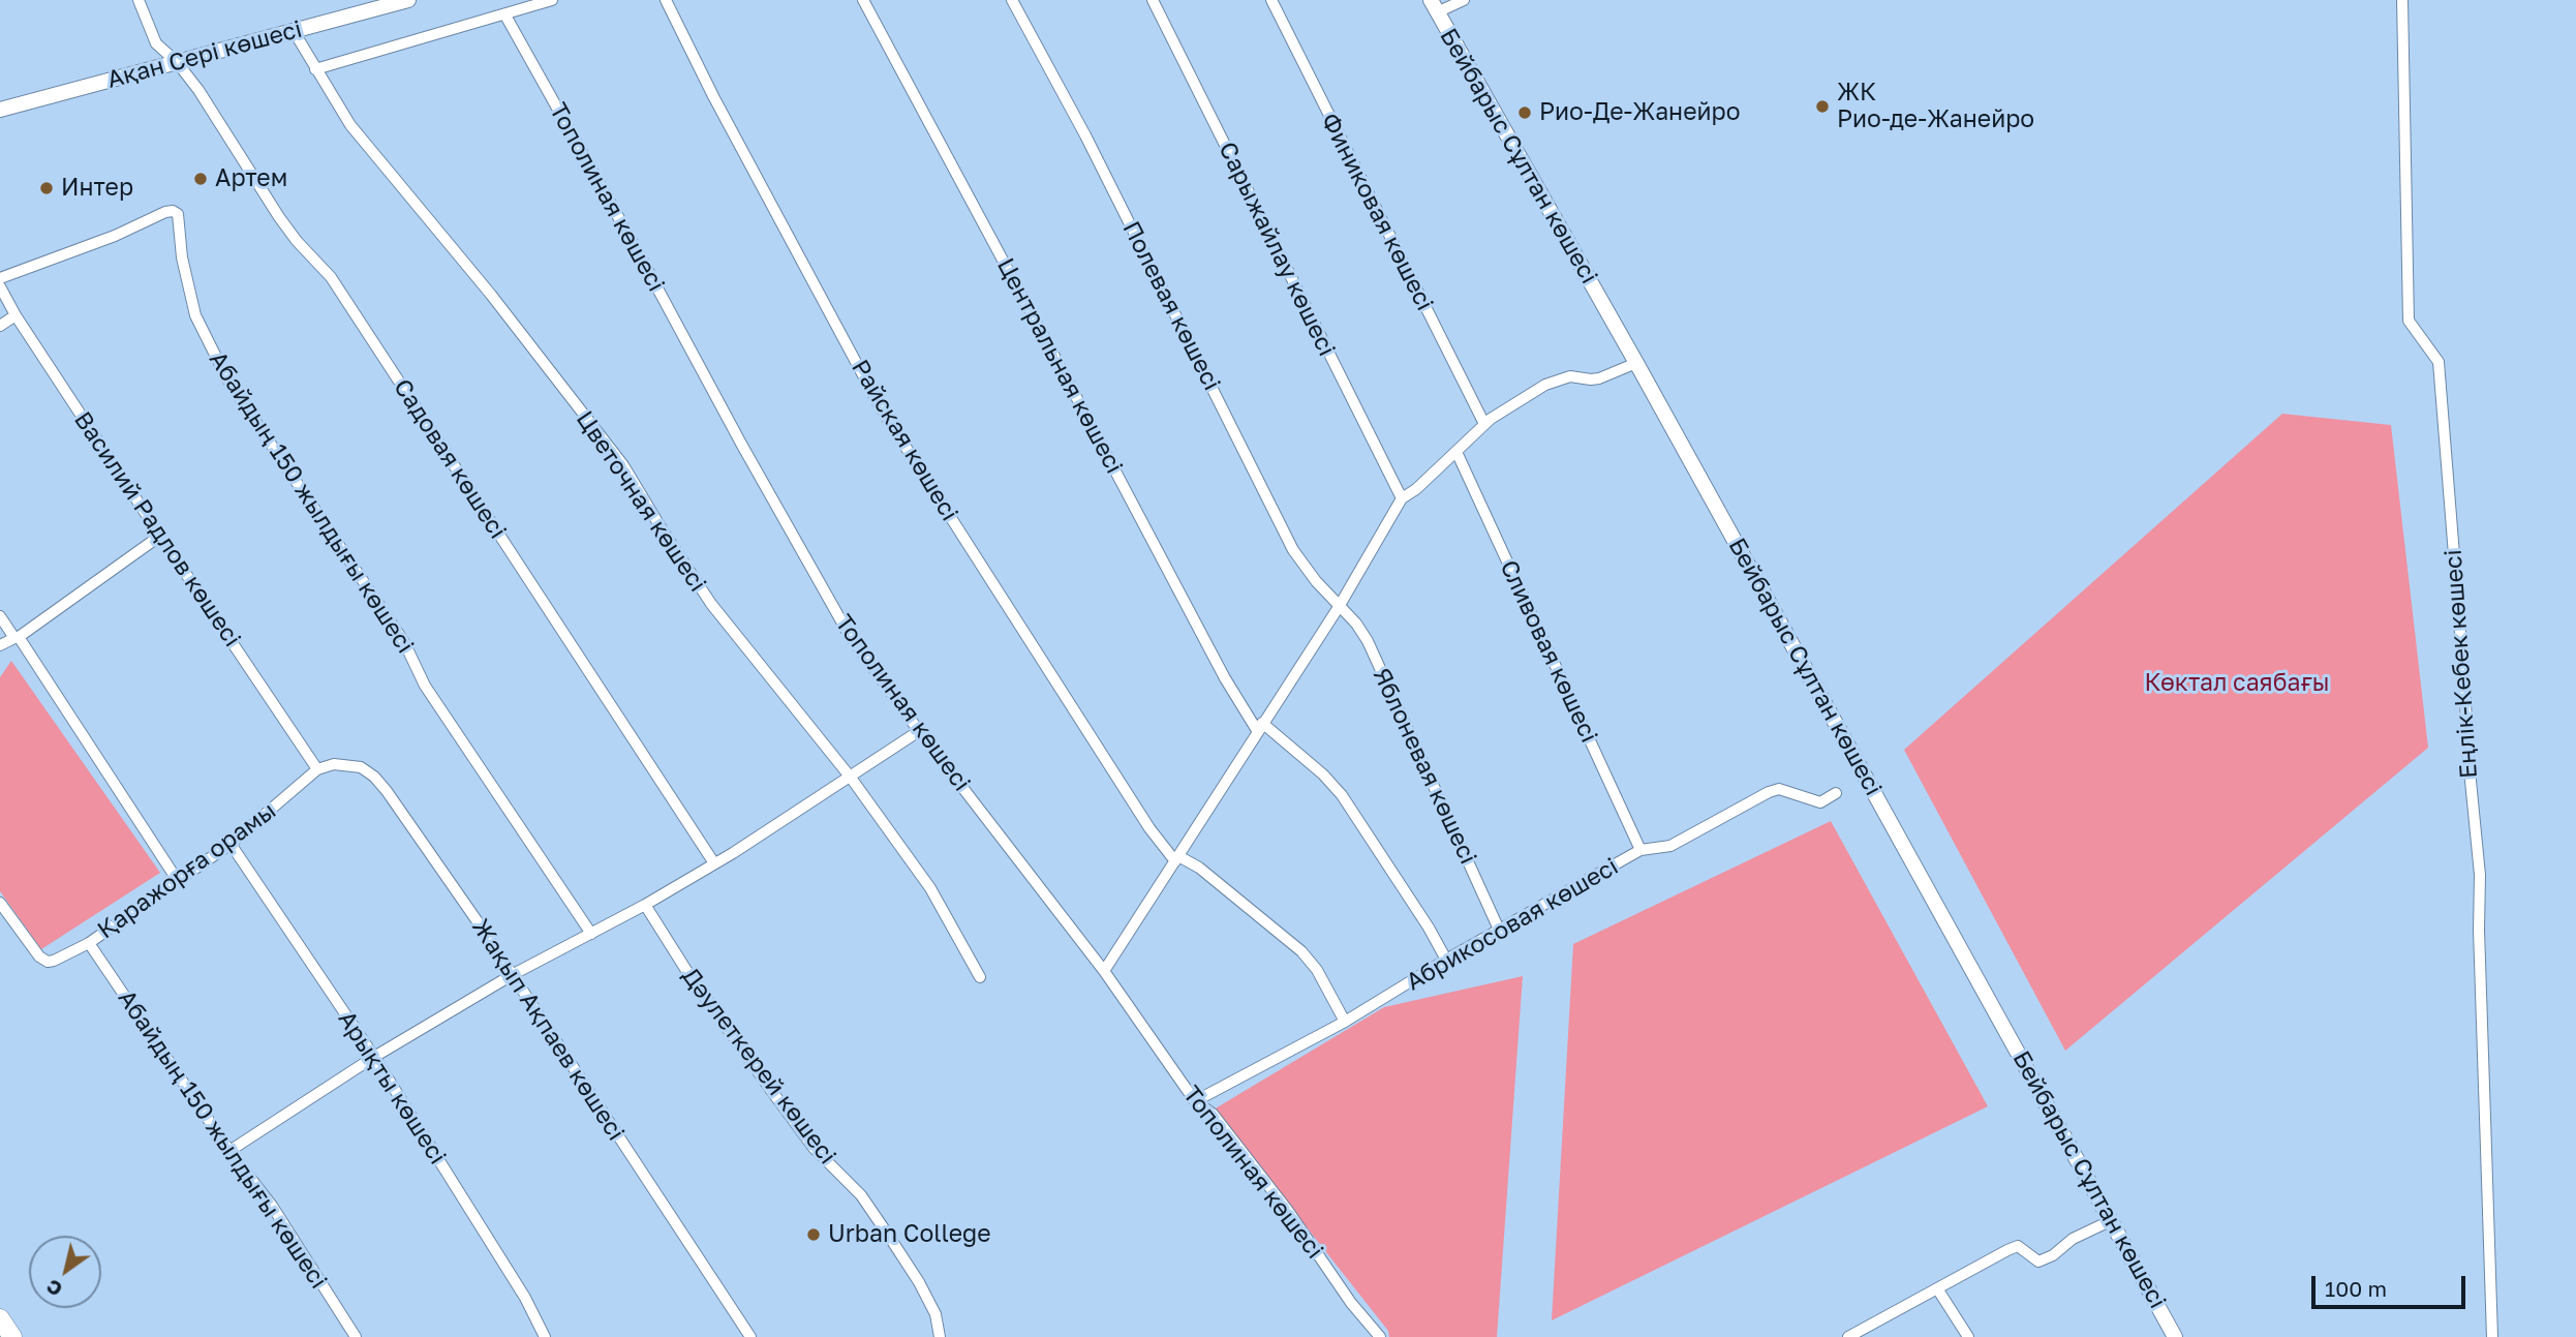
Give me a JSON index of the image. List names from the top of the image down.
{
  "streets": {
    "street": [
      "Ақан Сері көшесі",
      "Бейбарыс Сұлтан көшесі",
      "Тополиная көшесі",
      "Финиковая көшесі",
      "Сарыжайлау көшесі",
      "Полевая көшесі",
      "Центральная көшесі",
      "Райская көшесі",
      "Садовая көшесі",
      "Цветочная көшесі",
      "Абайдың 150 жылдығы көшесі",
      "Василий Радлов көшесі",
      "Сливовая көшесі",
      "Еңлік-Кебек көшесі",
      "Яблоневая көшесі",
      "Қаражорға орамы",
      "Абрикосовая көшесі",
      "Жақып Ақпаев көшесі",
      "Дәулеткерей көшесі",
      "Арықты көшесі"
    ]
  },
  "crossings": [
    ["Ақан Сері көшесі", "Садовая көшесі"],
    ["Ақан Сері көшесі", "Цветочная көшесі"],
    ["Тополиная көшесі", "Абрикосовая көшесі"],
    ["Полевая көшесі", "Яблоневая көшесі"],
    ["Центральная көшесі", "Абрикосовая көшесі"],
    ["Абайдың 150 жылдығы көшесі", "Қаражорға орамы"],
    ["Василий Радлов көшесі", "Қаражорға орамы"],
    ["Василий Радлов көшесі", "Жақып Ақпаев көшесі"],
    ["Сливовая көшесі", "Абрикосовая көшесі"],
    ["Яблоневая көшесі", "Абрикосовая көшесі"],
    ["Қаражорға орамы", "Жақып Ақпаев көшесі"],
    ["Қаражорға орамы", "Арықты көшесі"]
  ],
  "parks": ["Көктал саябағы"],
  "places": [
    "ЖК Рио-де-Жанейро",
    "Рио-Де-Жанейро",
    "Артем",
    "Интер",
    "Urban College"
  ],
  "scale_bar": "100 m",
  "north": "bottom left"
}
